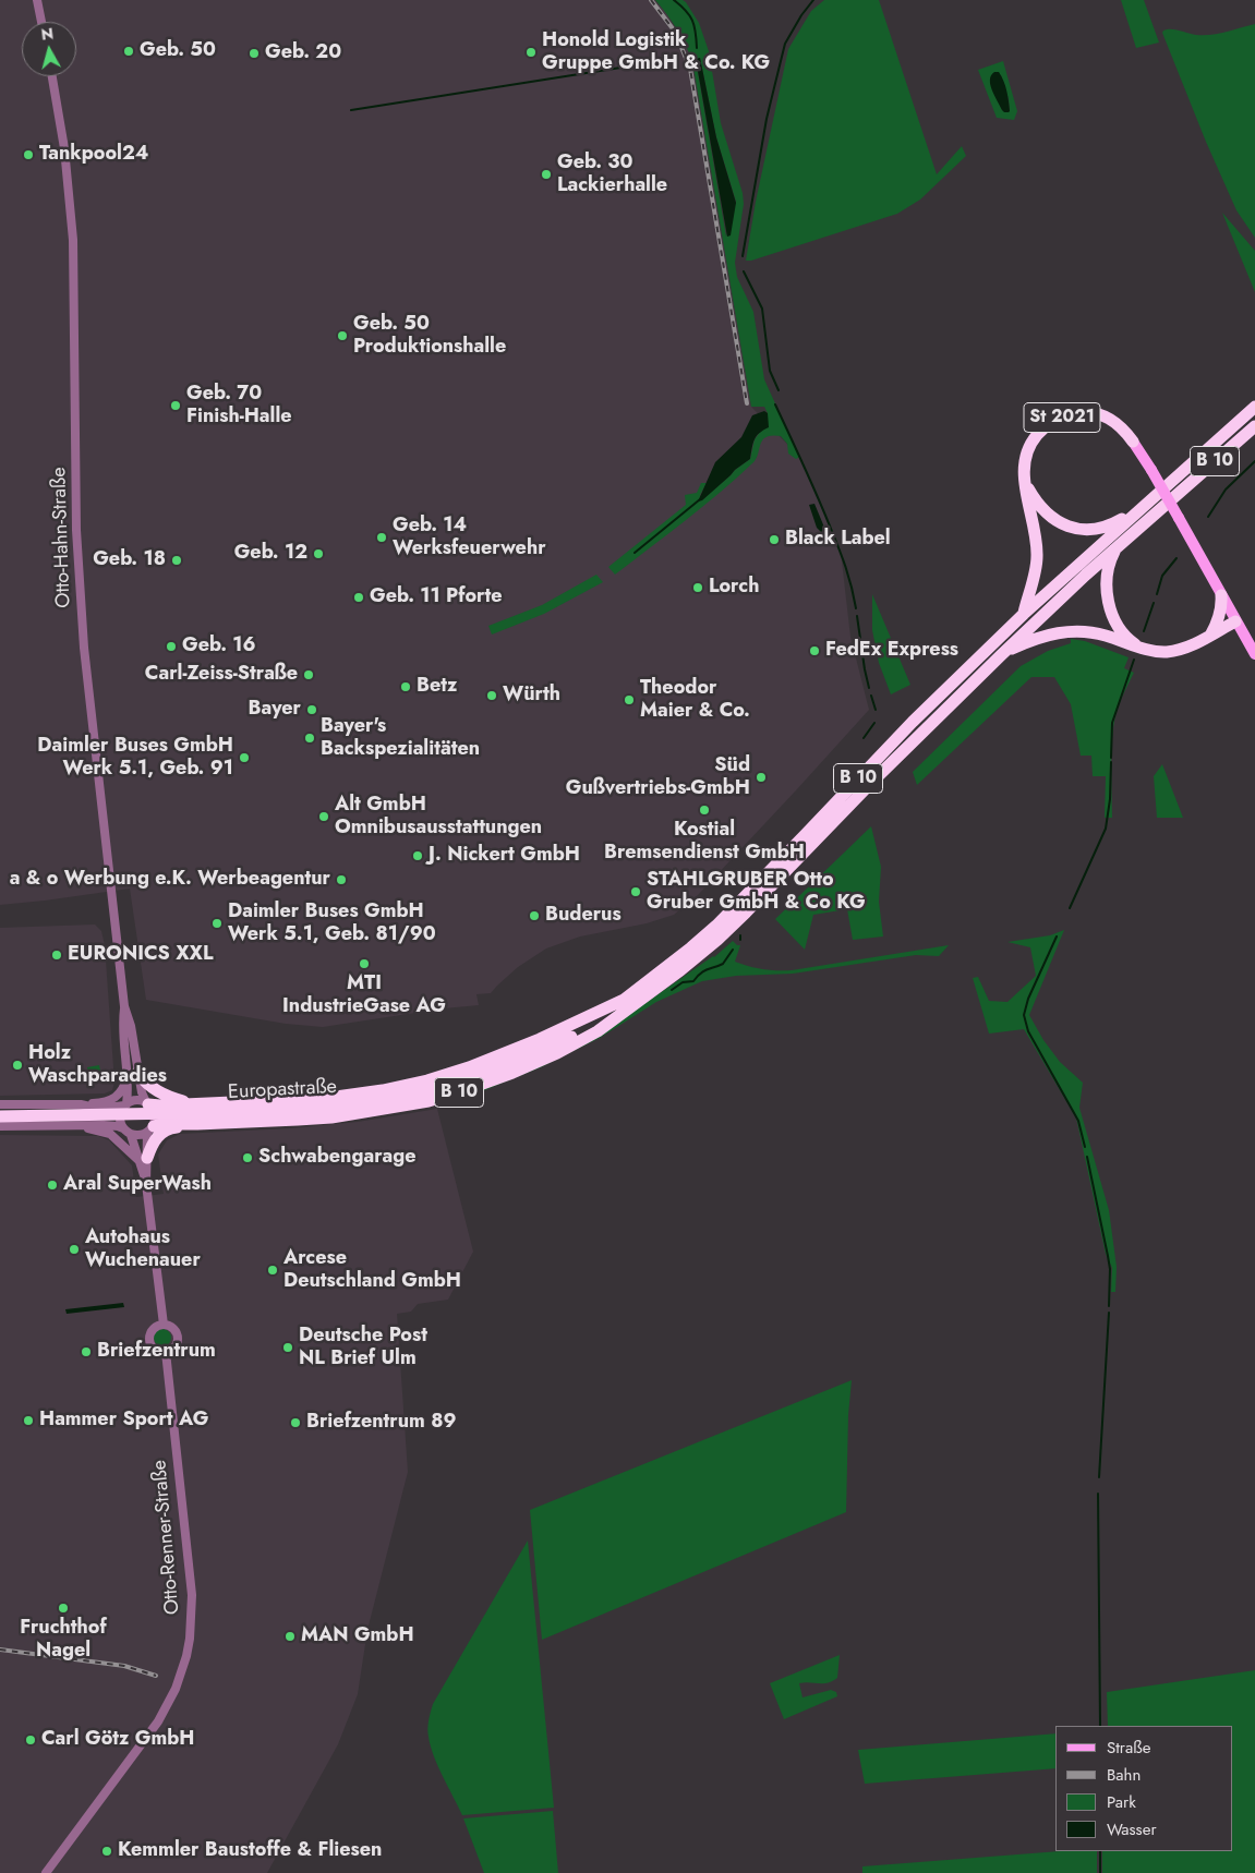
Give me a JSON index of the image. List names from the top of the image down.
{
  "streets": {
    "highway": ["St 2021", "B 10", "Europastraße"],
    "street": ["Otto-Hahn-Straße", "Otto-Renner-Straße"]
  },
  "crossings": [
    ["B 10", "Otto-Hahn-Straße"],
    ["B 10", "Europastraße"],
    ["B 10", "Otto-Renner-Straße"],
    ["Otto-Hahn-Straße", "Otto-Renner-Straße"]
  ],
  "places": [
    "Geb. 50",
    "Honold Logistik Gruppe GmbH & Co. KG",
    "Geb. 20",
    "Tankpool24",
    "Geb. 30 Lackierhalle",
    "Geb. 50 Produktionshalle",
    "Geb. 70 Finish-Halle",
    "Geb. 14 Werksfeuerwehr",
    "Black Label",
    "Geb. 12",
    "Geb. 18",
    "Lorch",
    "Geb. 11 Pforte",
    "Geb. 16",
    "FedEx Express",
    "Carl-Zeiss-Straße",
    "Betz",
    "Würth",
    "Theodor Maier & Co.",
    "Bayer",
    "Bayer's Backspezialitäten",
    "Daimler Buses GmbH Werk 5.1, Geb. 91",
    "Süd Gußvertriebs-GmbH",
    "Kostial Bremsendienst GmbH",
    "Alt GmbH Omnibusausstattungen",
    "J. Nickert GmbH",
    "a & o Werbung e.K. Werbeagentur",
    "STAHLGRUBER Otto Gruber GmbH & Co KG",
    "Buderus",
    "Daimler Buses GmbH Werk 5.1, Geb. 81/90",
    "EURONICS XXL",
    "MTI IndustrieGase AG",
    "Holz Waschparadies",
    "Schwabengarage",
    "Aral SuperWash",
    "Autohaus Wuchenauer",
    "Arcese Deutschland GmbH",
    "Deutsche Post NL Brief Ulm",
    "Briefzentrum",
    "Hammer Sport AG",
    "Briefzentrum 89",
    "Fruchthof Nagel",
    "MAN GmbH",
    "Carl Götz GmbH",
    "Kemmler Baustoffe & Fliesen"
  ],
  "legend": [
    "Straße",
    "Bahn",
    "Park",
    "Wasser"
  ],
  "north": "top"
}
